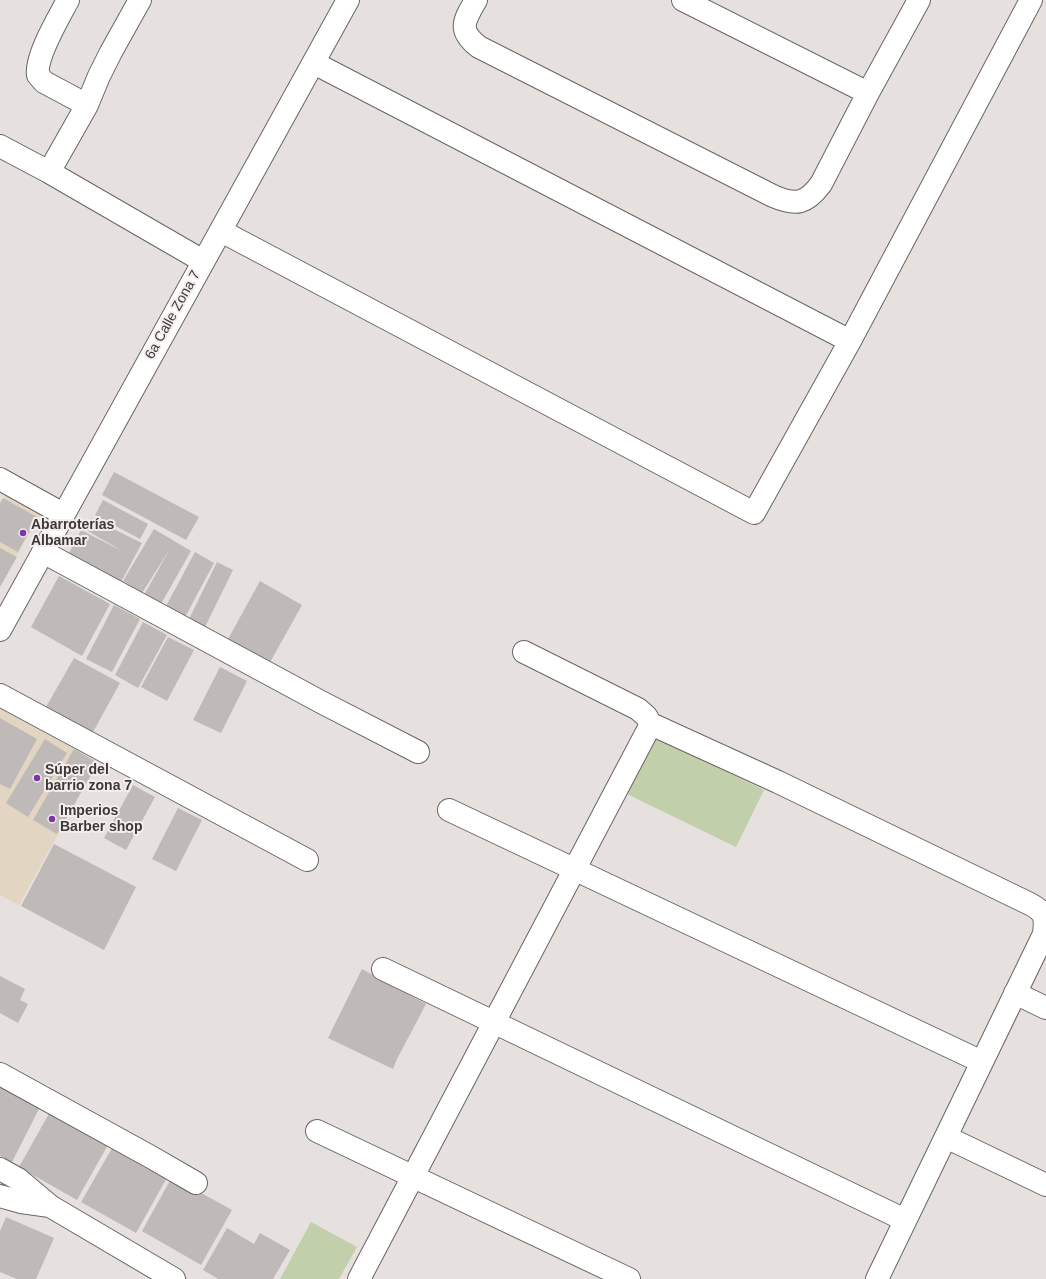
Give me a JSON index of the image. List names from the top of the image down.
{
  "streets": {
    "street": ["6a Calle Zona 7"]
  },
  "places": ["Abarroterías Albamar", "Súper del barrio zona 7", "Imperios Barber shop"]
}
